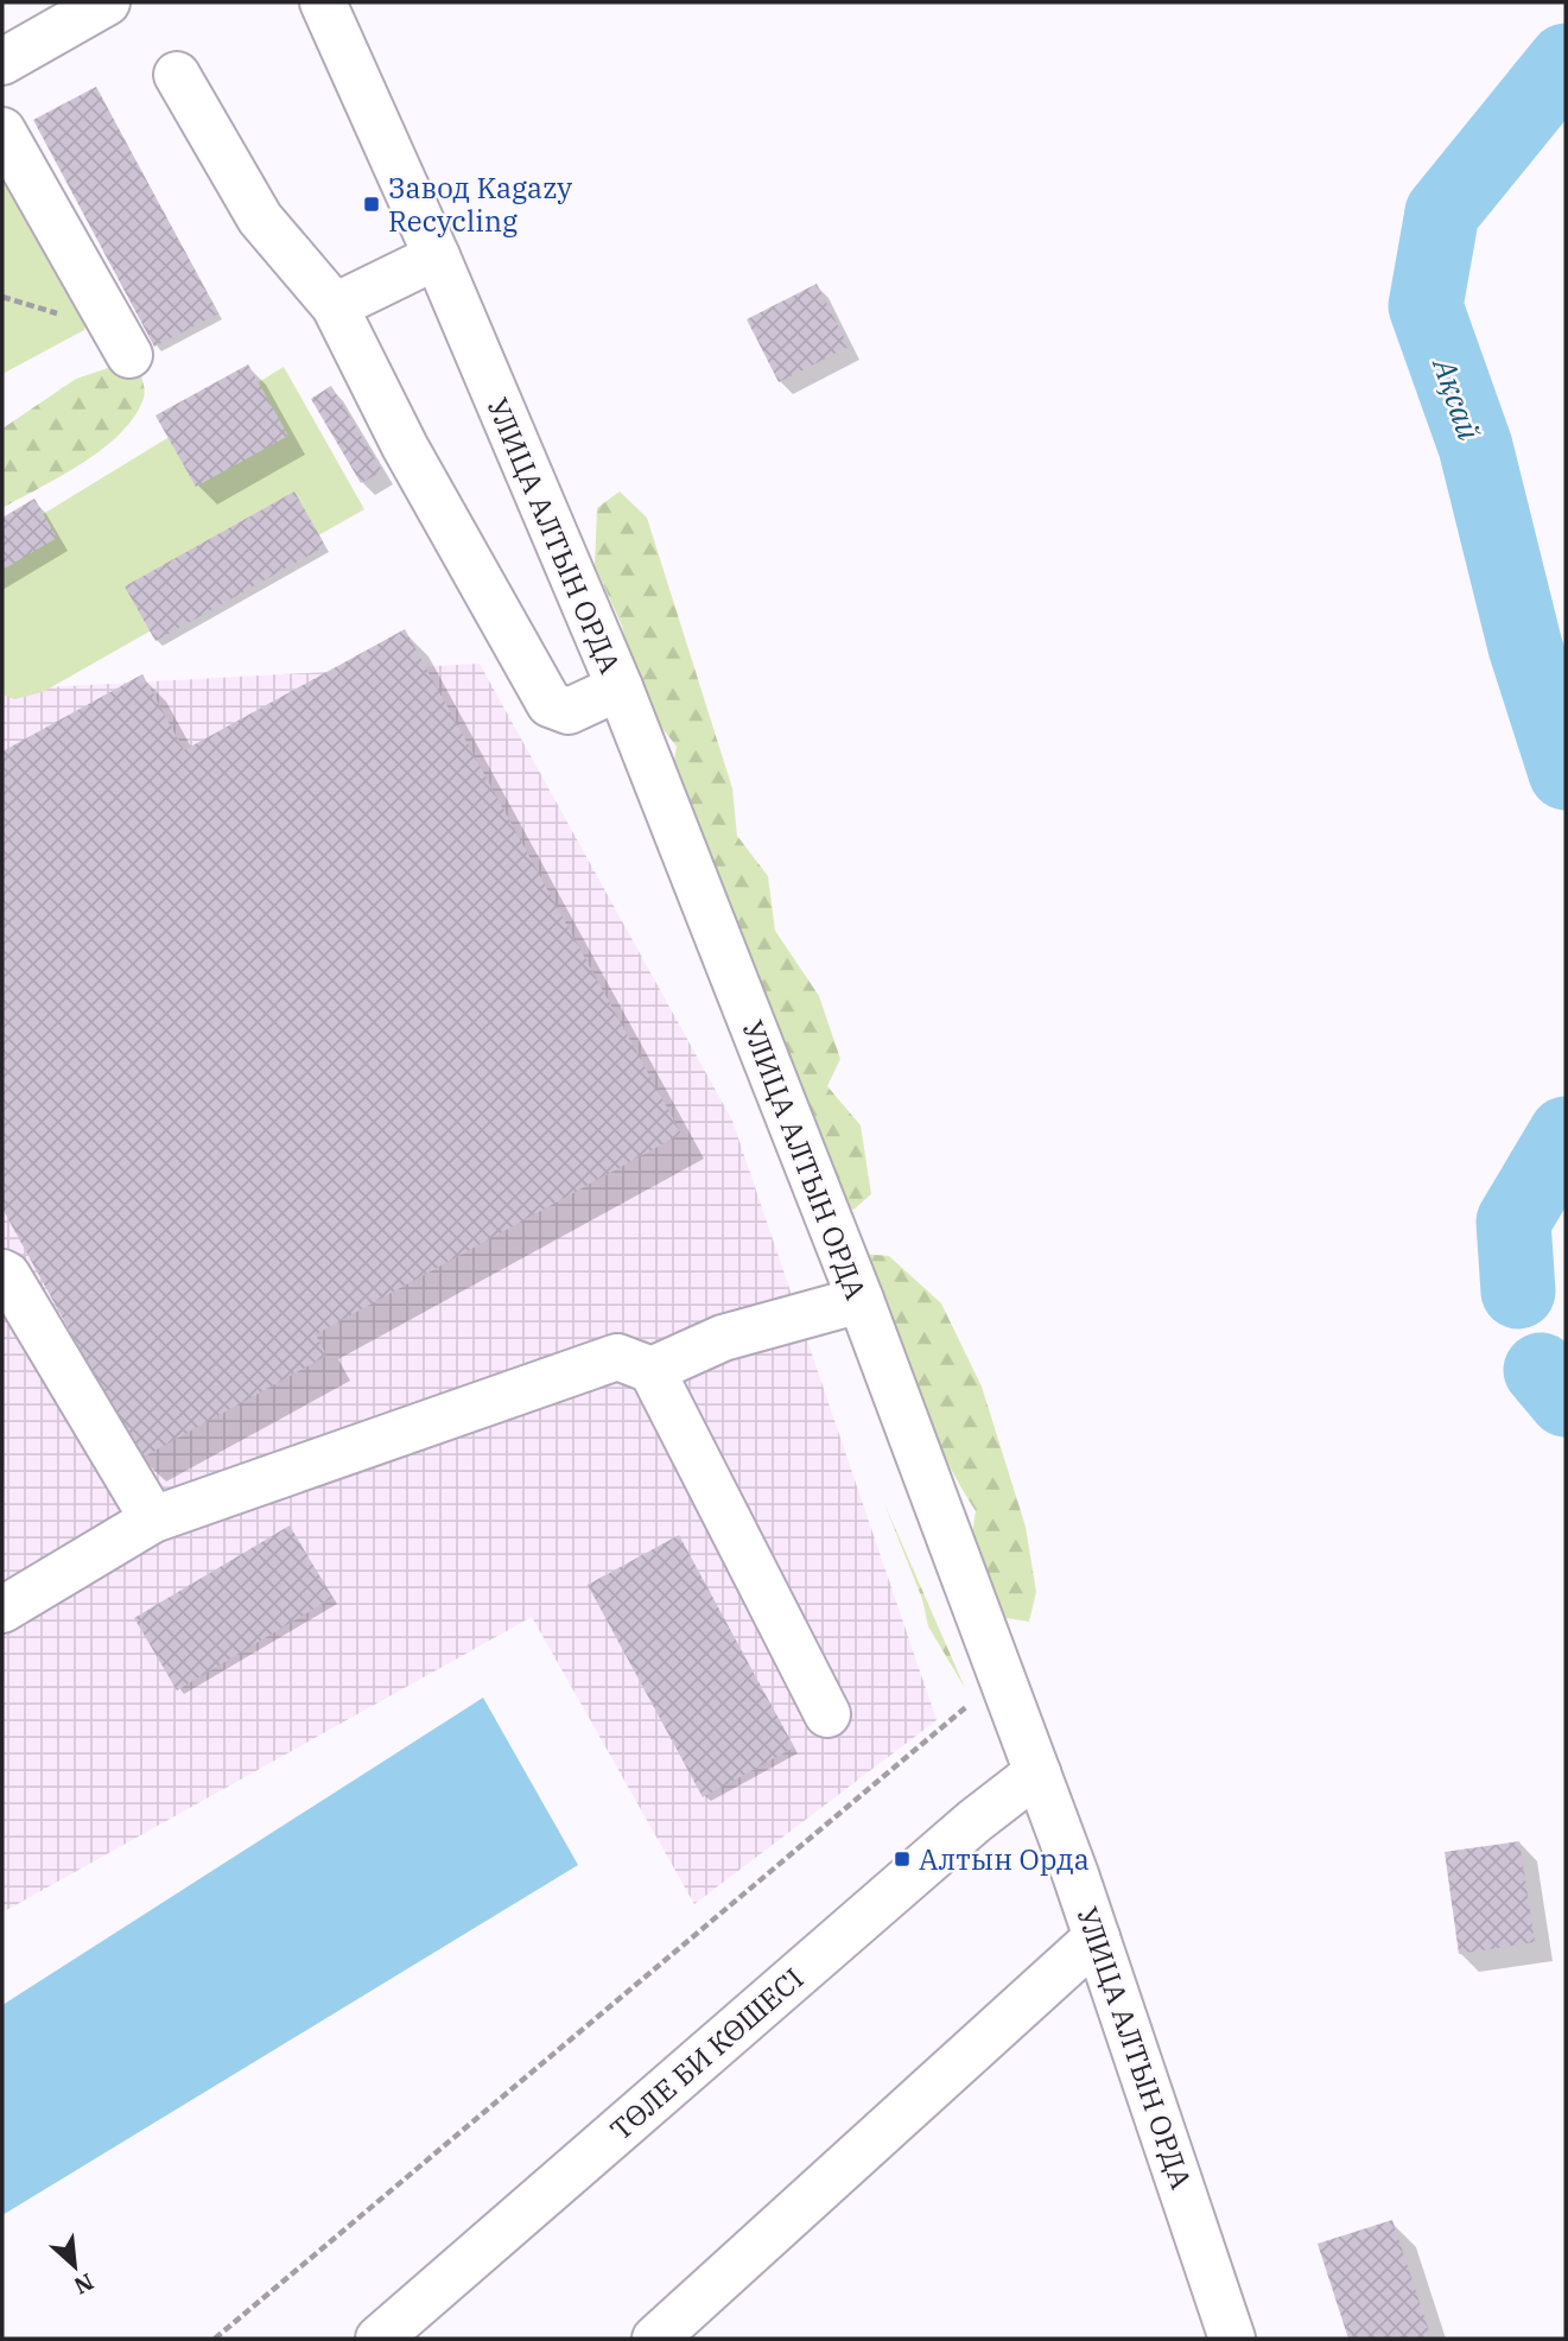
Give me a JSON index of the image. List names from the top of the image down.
{
  "streets": {
    "main road": ["УЛИЦА АЛТЫН ОРДА", "ТӨЛЕ БИ КӨШЕСІ"]
  },
  "crossings": [
    ["УЛИЦА АЛТЫН ОРДА", "ТӨЛЕ БИ КӨШЕСІ"]
  ],
  "water": ["Ақсай"],
  "places": {
    "transit": ["Завод Kagazy Recycling", "Алтын Орда"]
  },
  "north": "bottom right"
}
